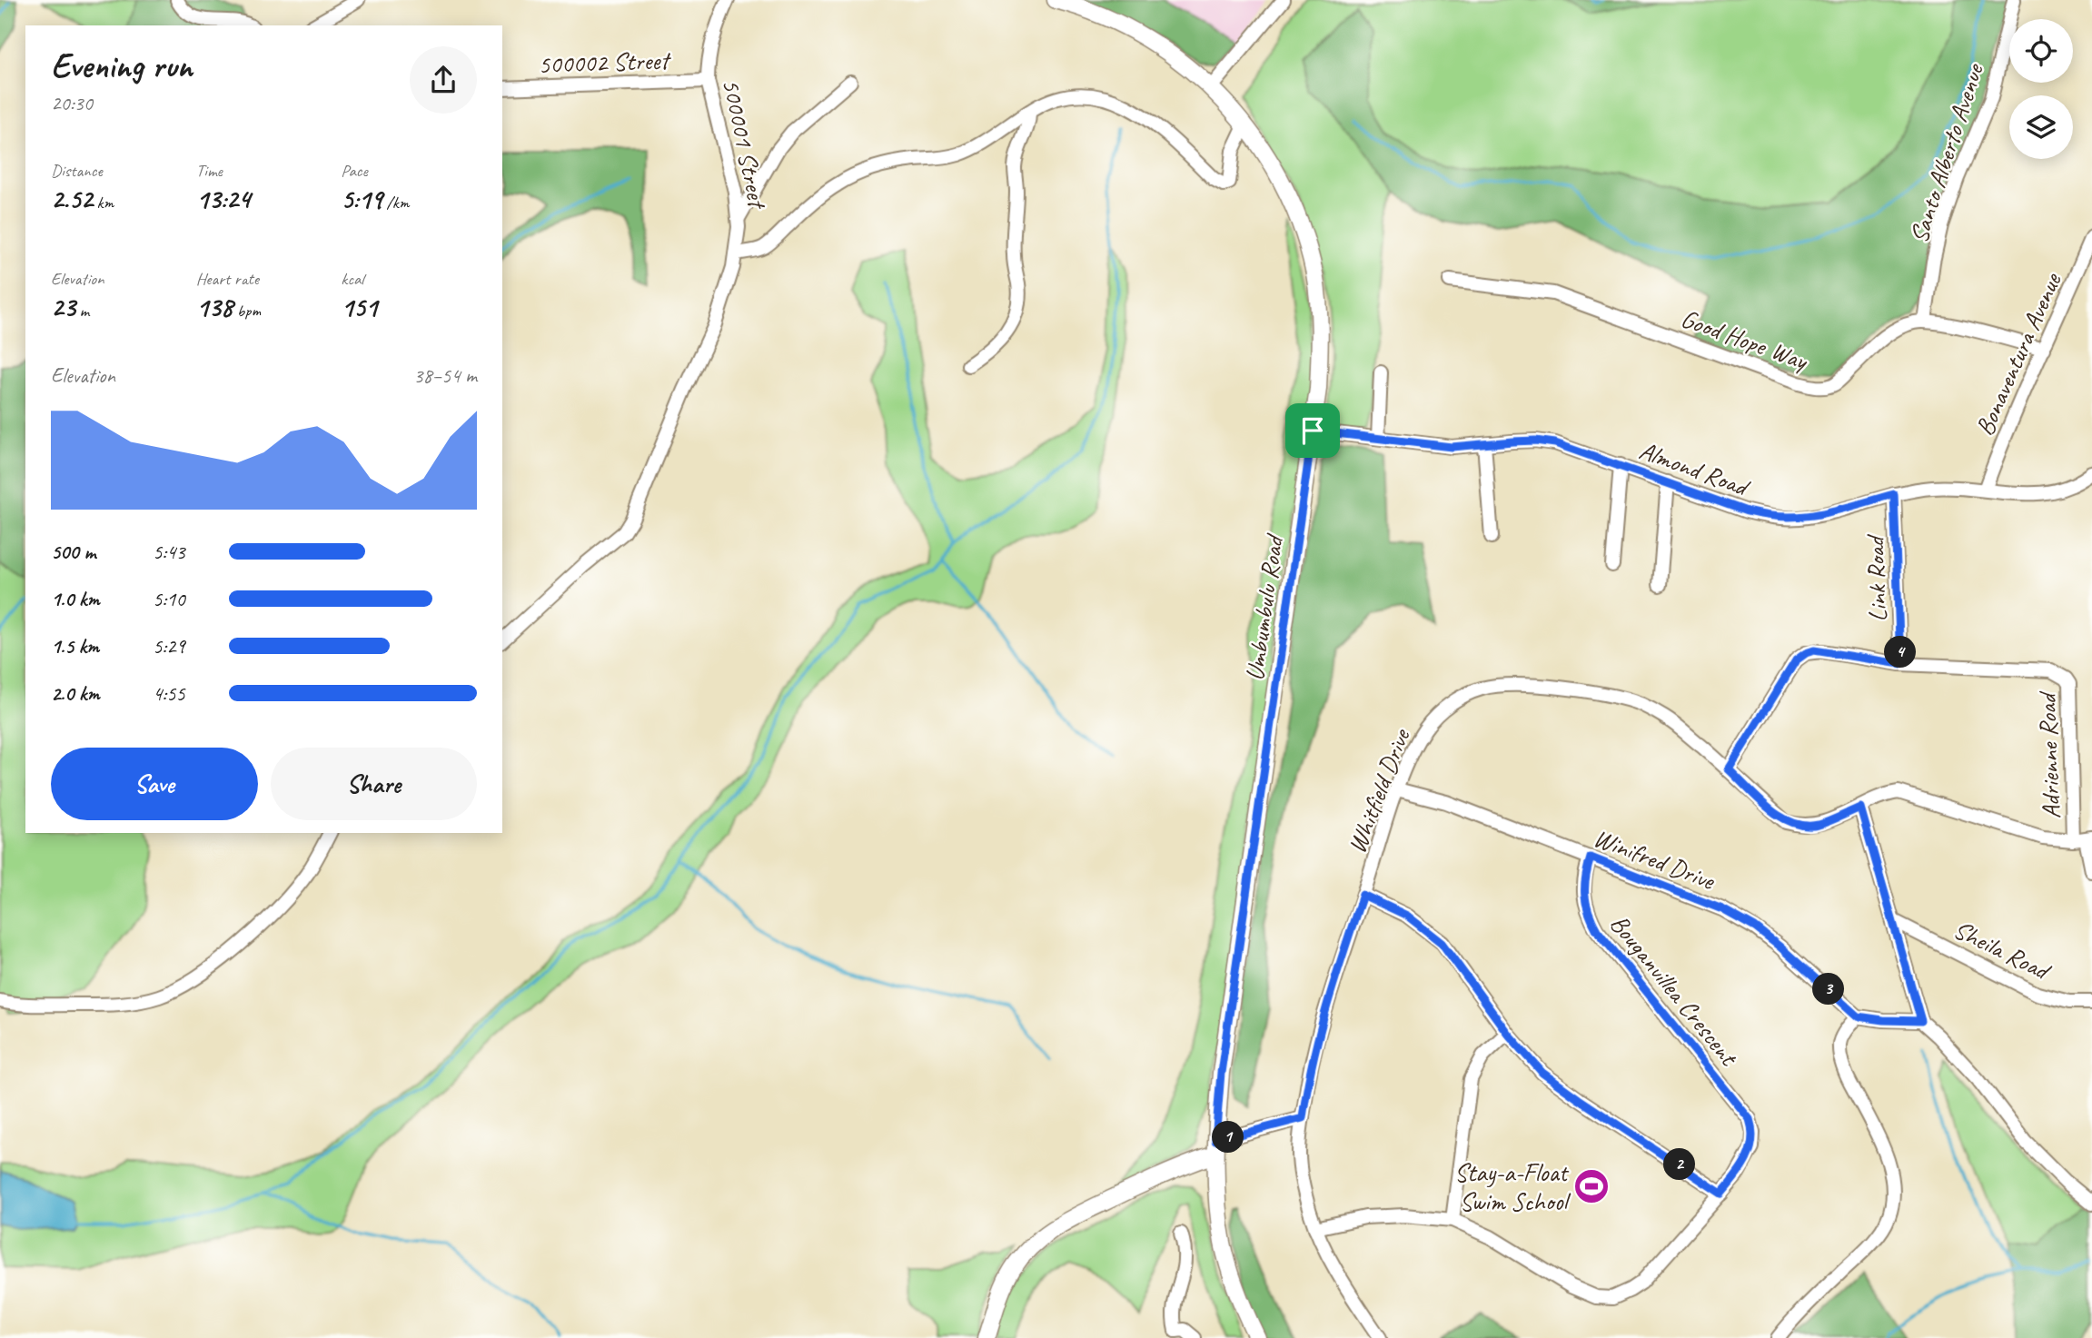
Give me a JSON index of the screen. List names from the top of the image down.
{
  "streets": {
    "main road": ["Umbumbulu Road"],
    "street": [
      "500002 Street",
      "500001 Street",
      "Santo Alberto Avenue",
      "Good Hope Way",
      "Bonaventura Avenue",
      "Almond Road",
      "Link Road",
      "Adrienne Road",
      "Whitfield Drive",
      "Winifred Drive",
      "Sheila Road",
      "Bouganvillea Crescent"
    ]
  },
  "crossings": [
    ["500002 Street", "500001 Street"],
    ["Santo Alberto Avenue", "Good Hope Way"],
    ["Good Hope Way", "Bonaventura Avenue"],
    ["Bonaventura Avenue", "Almond Road"],
    ["Almond Road", "Link Road"],
    ["Almond Road", "Umbumbulu Road"],
    ["Link Road", "Adrienne Road"],
    ["Adrienne Road", "Whitfield Drive"],
    ["Whitfield Drive", "Winifred Drive"],
    ["Whitfield Drive", "Bouganvillea Crescent"],
    ["Winifred Drive", "Bouganvillea Crescent"]
  ],
  "places": {
    "sports": ["Stay-a-Float Swim School"]
  },
  "page": {
    "heading": ["Evening run", "20:30"],
    "stats": [
      ["Distance", "2.52 km"],
      ["Time", "13:24"],
      ["Pace", "5:19 /km"],
      ["Elevation", "23 m"],
      ["Heart rate", "138 bpm"],
      ["kcal", "151"]
    ],
    "chart": ["Elevation", "38–54 m"],
    "list": [
      {
        "name": "500 m",
        "note": "5:43"
      },
      {
        "name": "1.0 km",
        "note": "5:10"
      },
      {
        "name": "1.5 km",
        "note": "5:29"
      },
      {
        "name": "2.0 km",
        "note": "4:55"
      }
    ],
    "pins": [
      "4",
      "3",
      "1",
      "2"
    ],
    "buttons": ["Save", "Share"]
  }
}
